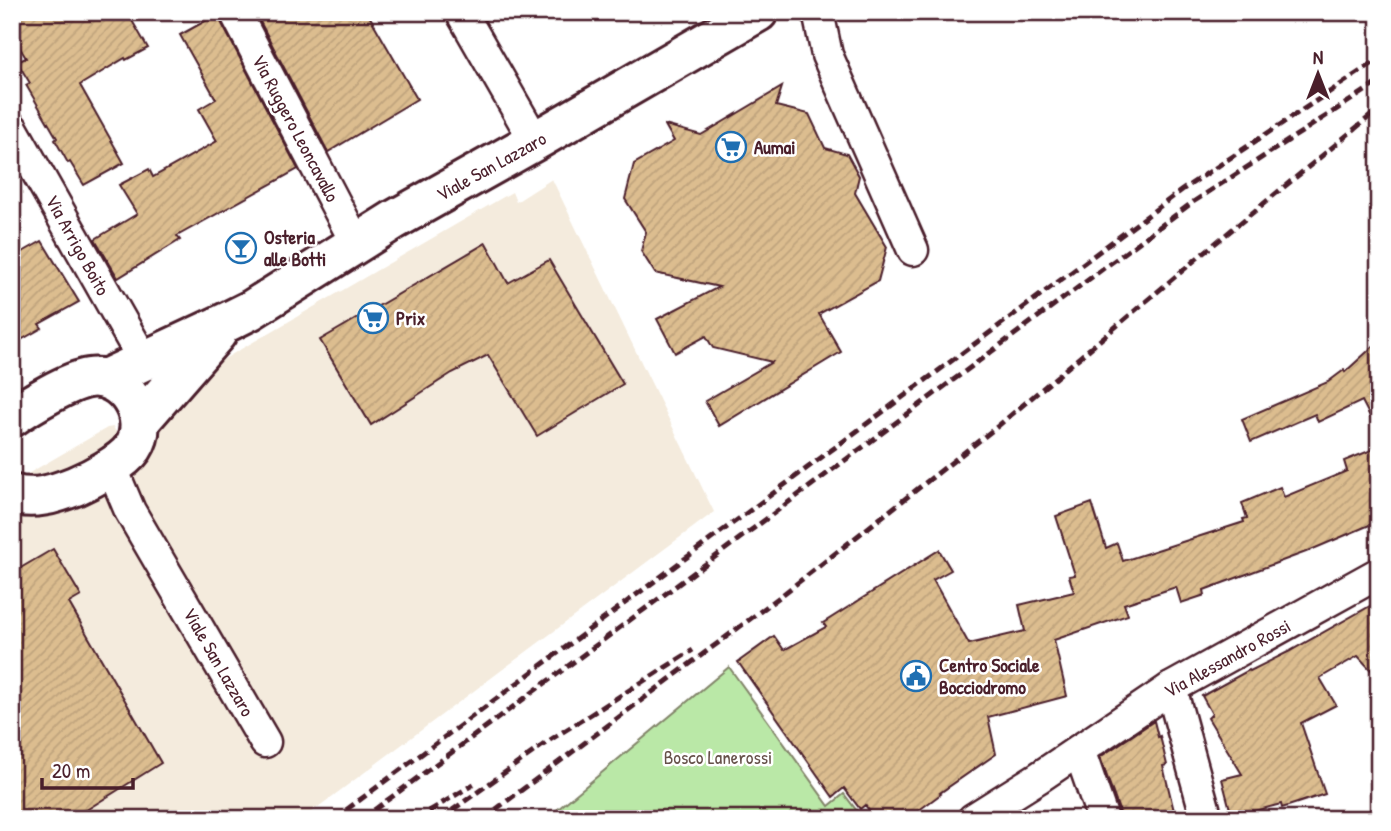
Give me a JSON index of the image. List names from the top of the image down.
{
  "streets": {
    "main road": ["Viale San Lazzaro"],
    "street": ["Via Ruggero Leoncavallo", "Via Arrigo Boito", "Via Alessandro Rossi"]
  },
  "crossings": [
    ["Via Ruggero Leoncavallo", "Viale San Lazzaro"],
    ["Viale San Lazzaro", "Via Arrigo Boito"]
  ],
  "parks": ["Bosco Lanerossi"],
  "places": {
    "supermarket": ["Aumai", "Prix"],
    "bar": ["Osteria alle Botti"],
    "public building": ["Centro Sociale Bocciodromo"]
  },
  "scale_bar": "20 m",
  "north": "top"
}
